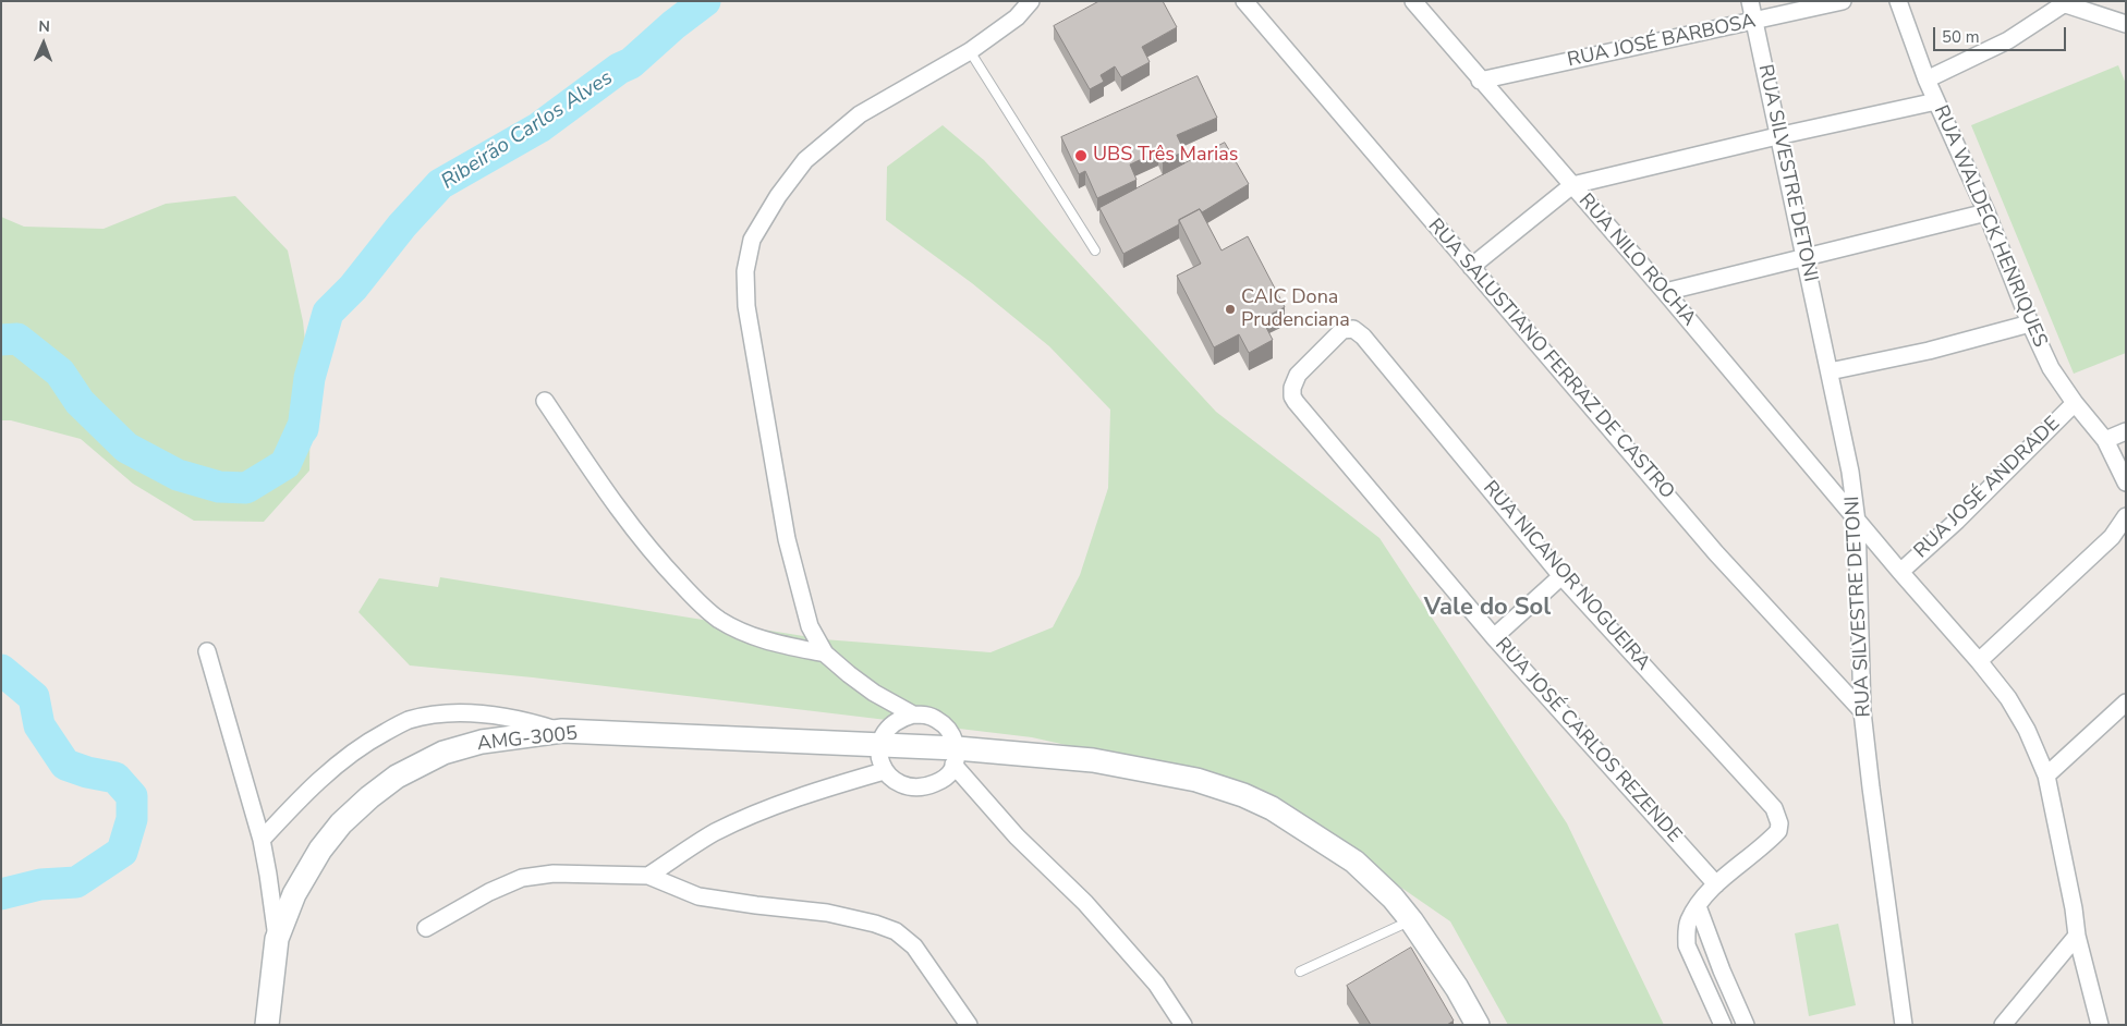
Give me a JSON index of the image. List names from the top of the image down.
{
  "streets": {
    "main road": ["AMG-3005"],
    "street": [
      "RUA JOSÉ BARBOSA",
      "RUA SILVESTRE DETONI",
      "RUA WALDECK HENRIQUES",
      "RUA NILO ROCHA",
      "RUA SALUSTIANO FERRAZ DE CASTRO",
      "RUA JOSÉ ANDRADE",
      "RUA NICANOR NOGUEIRA",
      "RUA JOSÉ CARLOS REZENDE"
    ]
  },
  "crossings": [
    ["RUA JOSÉ BARBOSA", "RUA SILVESTRE DETONI"],
    ["RUA JOSÉ BARBOSA", "RUA NILO ROCHA"],
    ["RUA SILVESTRE DETONI", "RUA NILO ROCHA"],
    ["RUA SILVESTRE DETONI", "RUA SALUSTIANO FERRAZ DE CASTRO"],
    ["RUA WALDECK HENRIQUES", "RUA JOSÉ ANDRADE"],
    ["RUA NILO ROCHA", "RUA JOSÉ ANDRADE"],
    ["RUA NICANOR NOGUEIRA", "RUA JOSÉ CARLOS REZENDE"]
  ],
  "districts": ["Vale do Sol"],
  "water": ["Ribeirão Carlos Alves"],
  "places": ["UBS Três Marias", "CAIC Dona Prudenciana"],
  "scale_bar": "50 m",
  "north": "top"
}
